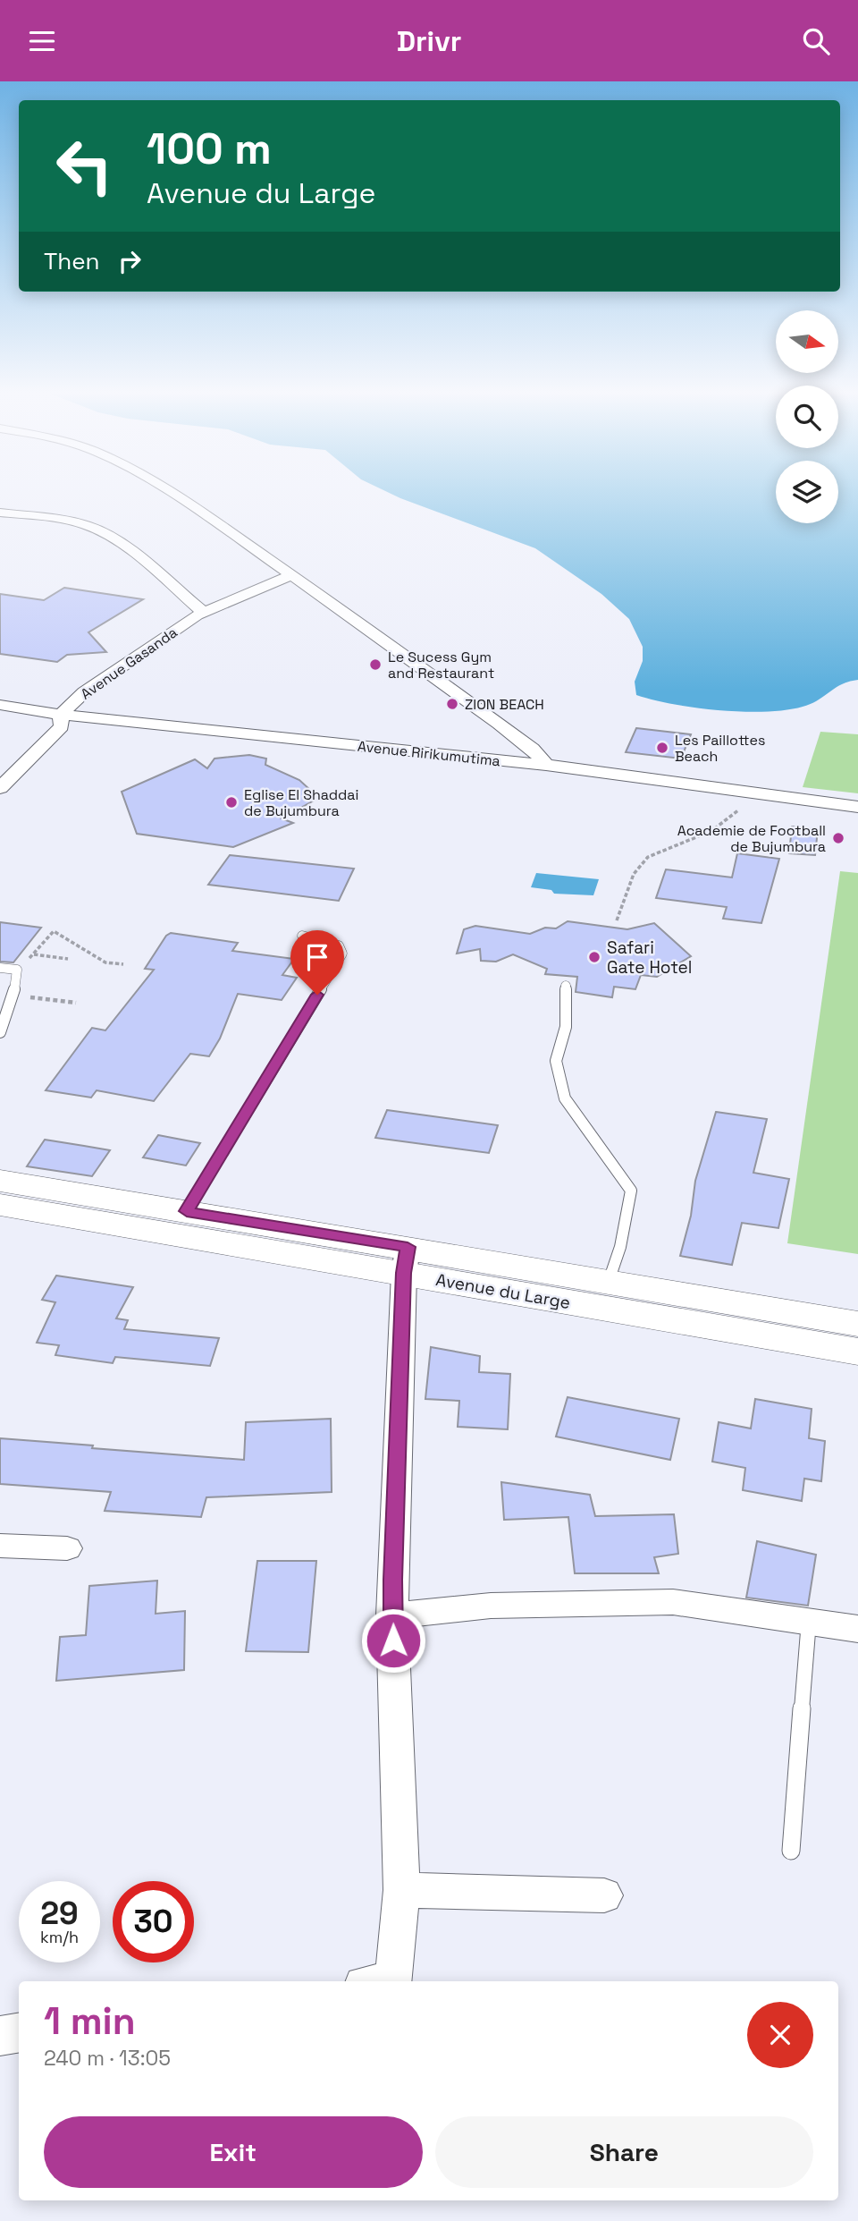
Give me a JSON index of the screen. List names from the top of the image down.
{
  "streets": {
    "main road": ["Avenue du Large"],
    "street": ["Avenue Gasanda", "Avenue Ririkumutima"]
  },
  "crossings": [
    ["Avenue Gasanda", "Avenue Ririkumutima"]
  ],
  "places": [
    "Le Sucess Gym and Restaurant",
    "ZION BEACH",
    "Les Paillottes Beach",
    "Eglise El Shaddai de Bujumbura",
    "Academie de Football de Bujumbura",
    "Safari Gate Hotel"
  ],
  "north": "right",
  "page": {
    "header": "Drivr",
    "turn": ["100 m", "Avenue du Large"],
    "then": "Then",
    "speed": "29 km/h",
    "limit": "30",
    "heading": ["1 min", "240 m · 13:05"],
    "buttons": ["Exit", "Share"]
  }
}
